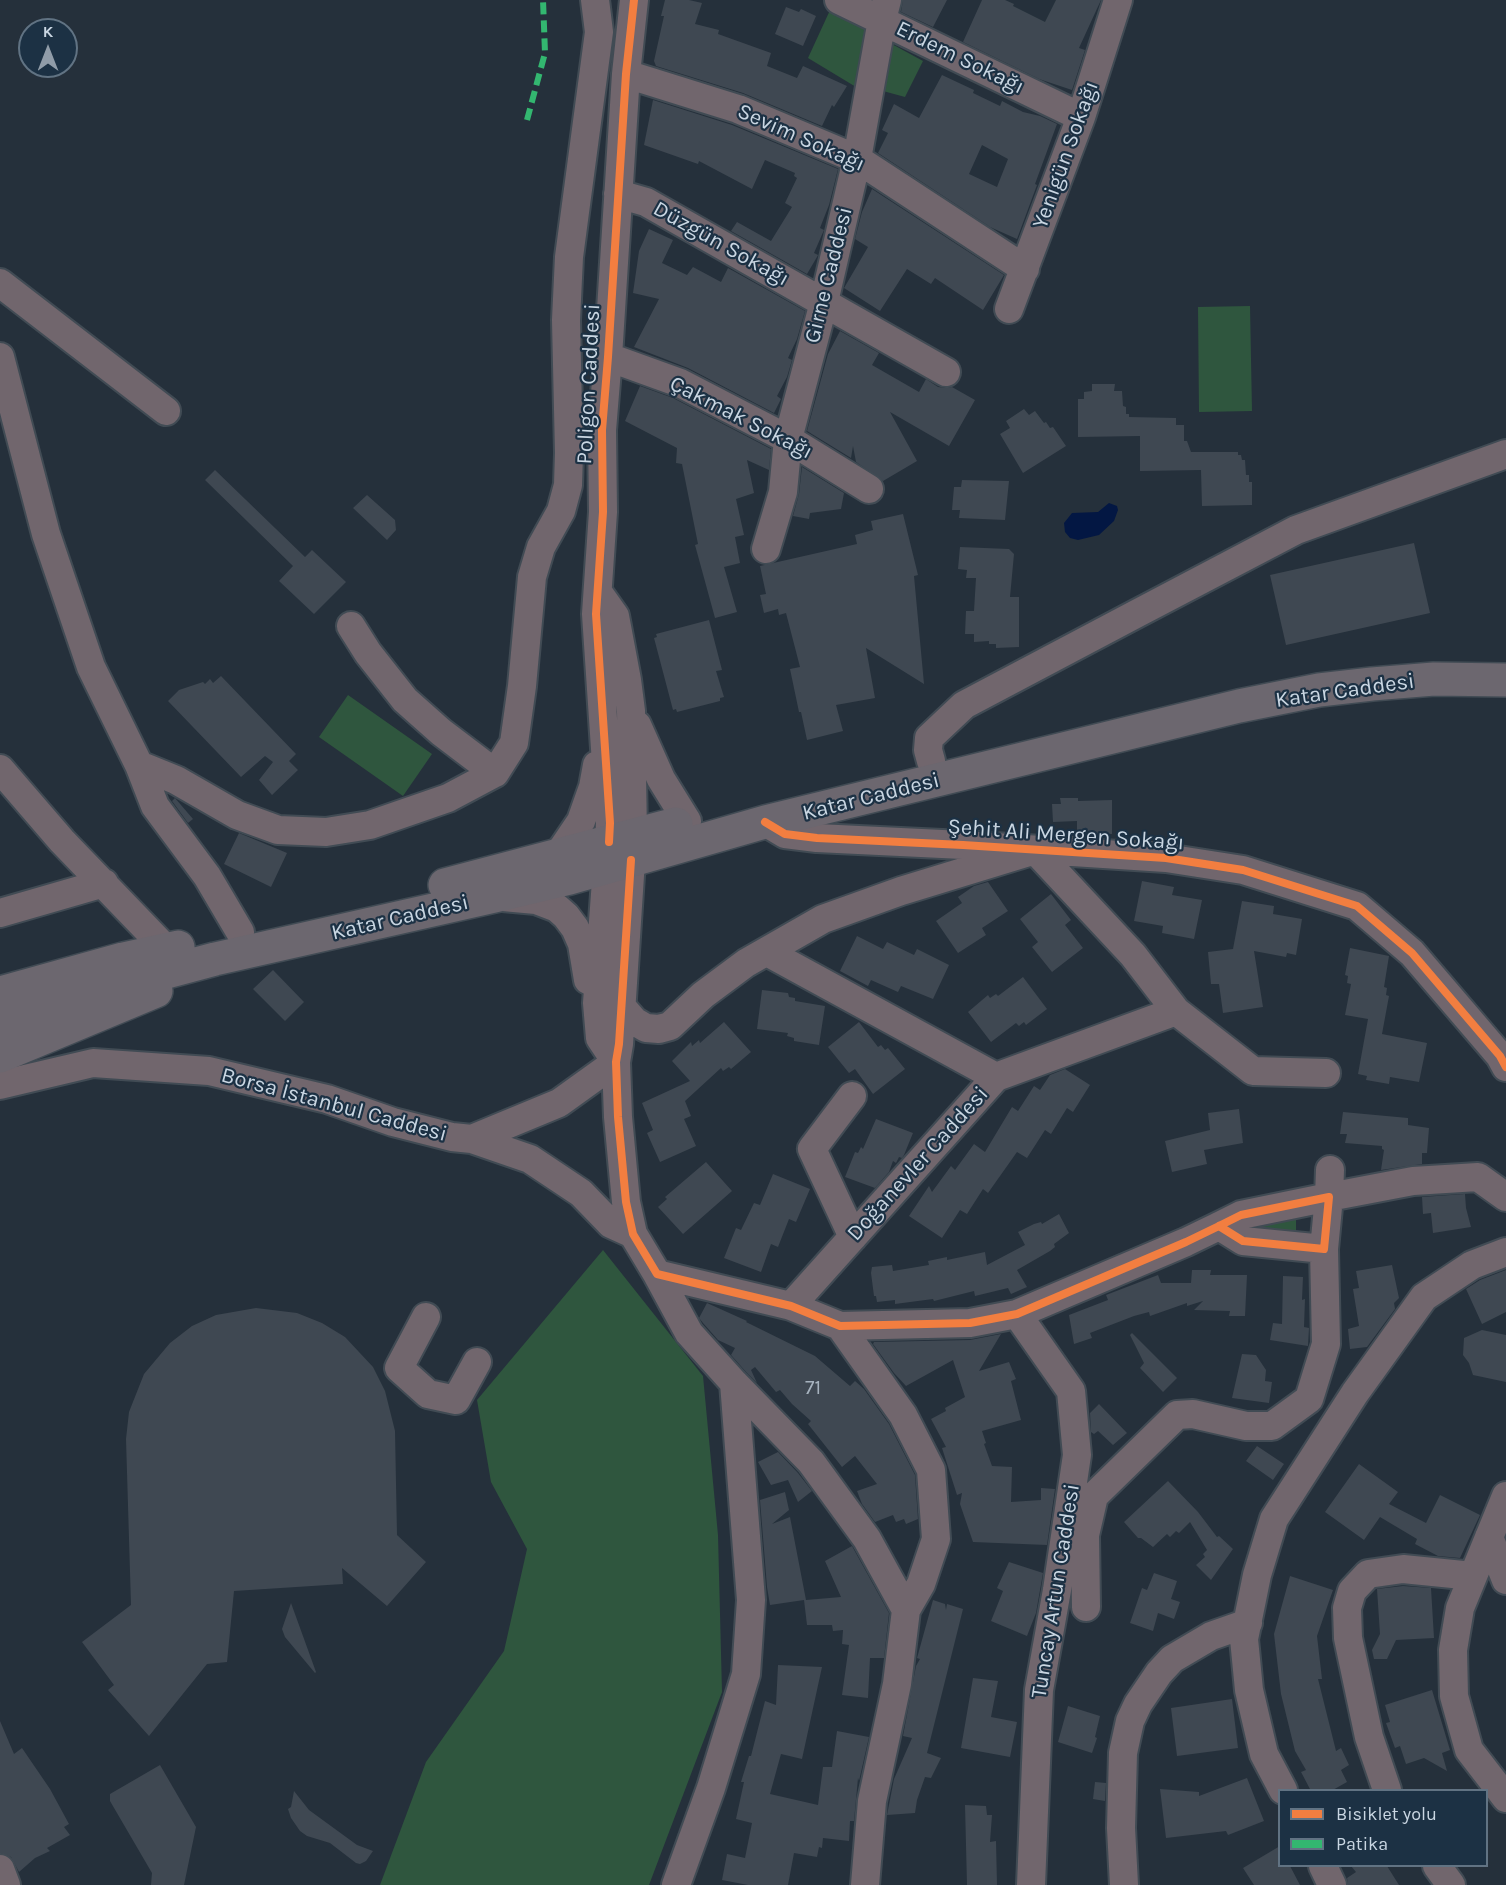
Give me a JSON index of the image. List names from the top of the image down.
{
  "streets": {
    "main road": ["Katar Caddesi"],
    "street": [
      "Erdem Sokağı",
      "Sevim Sokağı",
      "Yenigün Sokağı",
      "Düzgün Sokağı",
      "Girne Caddesi",
      "Poligon Caddesi",
      "Çakmak Sokağı",
      "Şehit Ali Mergen Sokağı",
      "Borsa İstanbul Caddesi",
      "Doğanevler Caddesi",
      "Tuncay Artun Caddesi"
    ]
  },
  "crossings": [
    ["Erdem Sokağı", "Yenigün Sokağı"],
    ["Erdem Sokağı", "Girne Caddesi"],
    ["Sevim Sokağı", "Yenigün Sokağı"],
    ["Sevim Sokağı", "Girne Caddesi"],
    ["Sevim Sokağı", "Poligon Caddesi"],
    ["Düzgün Sokağı", "Girne Caddesi"],
    ["Düzgün Sokağı", "Poligon Caddesi"],
    ["Girne Caddesi", "Çakmak Sokağı"],
    ["Poligon Caddesi", "Çakmak Sokağı"],
    ["Poligon Caddesi", "Katar Caddesi"],
    ["Katar Caddesi", "Şehit Ali Mergen Sokağı"]
  ],
  "house_numbers": ["71"],
  "legend": ["Bisiklet yolu", "Patika"],
  "north": "top"
}
